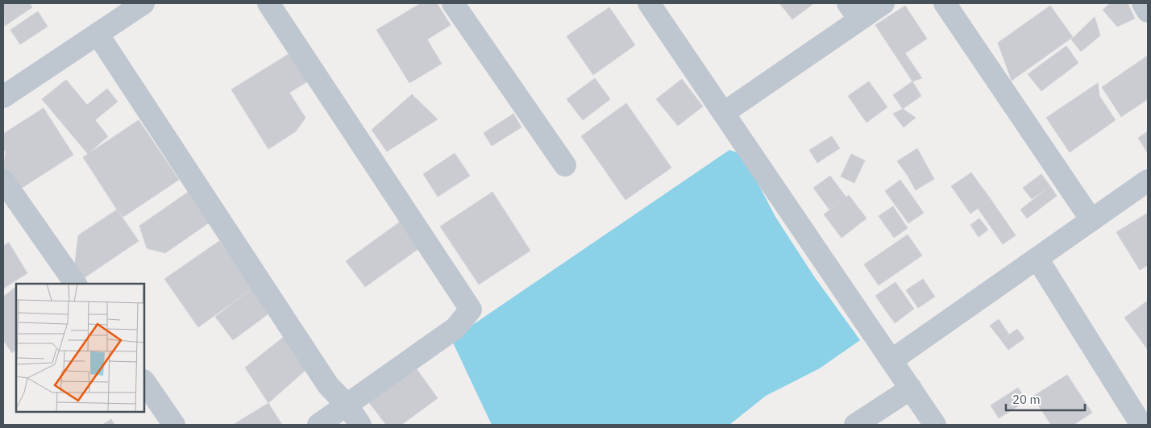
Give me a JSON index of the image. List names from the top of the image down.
{
  "scale_bar": "20 m"
}
